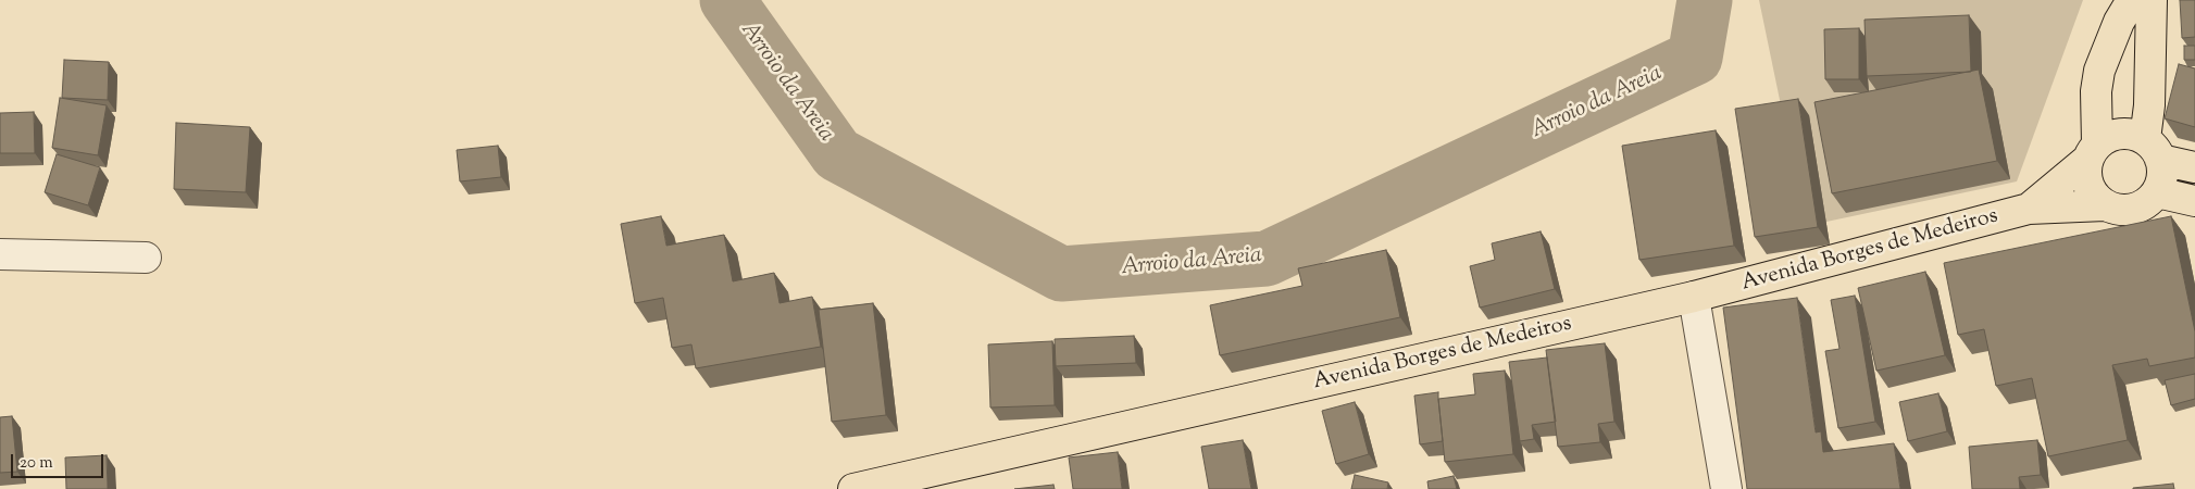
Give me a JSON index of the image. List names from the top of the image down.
{
  "streets": {
    "main road": ["Avenida Borges de Medeiros"]
  },
  "water": ["Arroio da Areia"],
  "scale_bar": "20 m"
}
